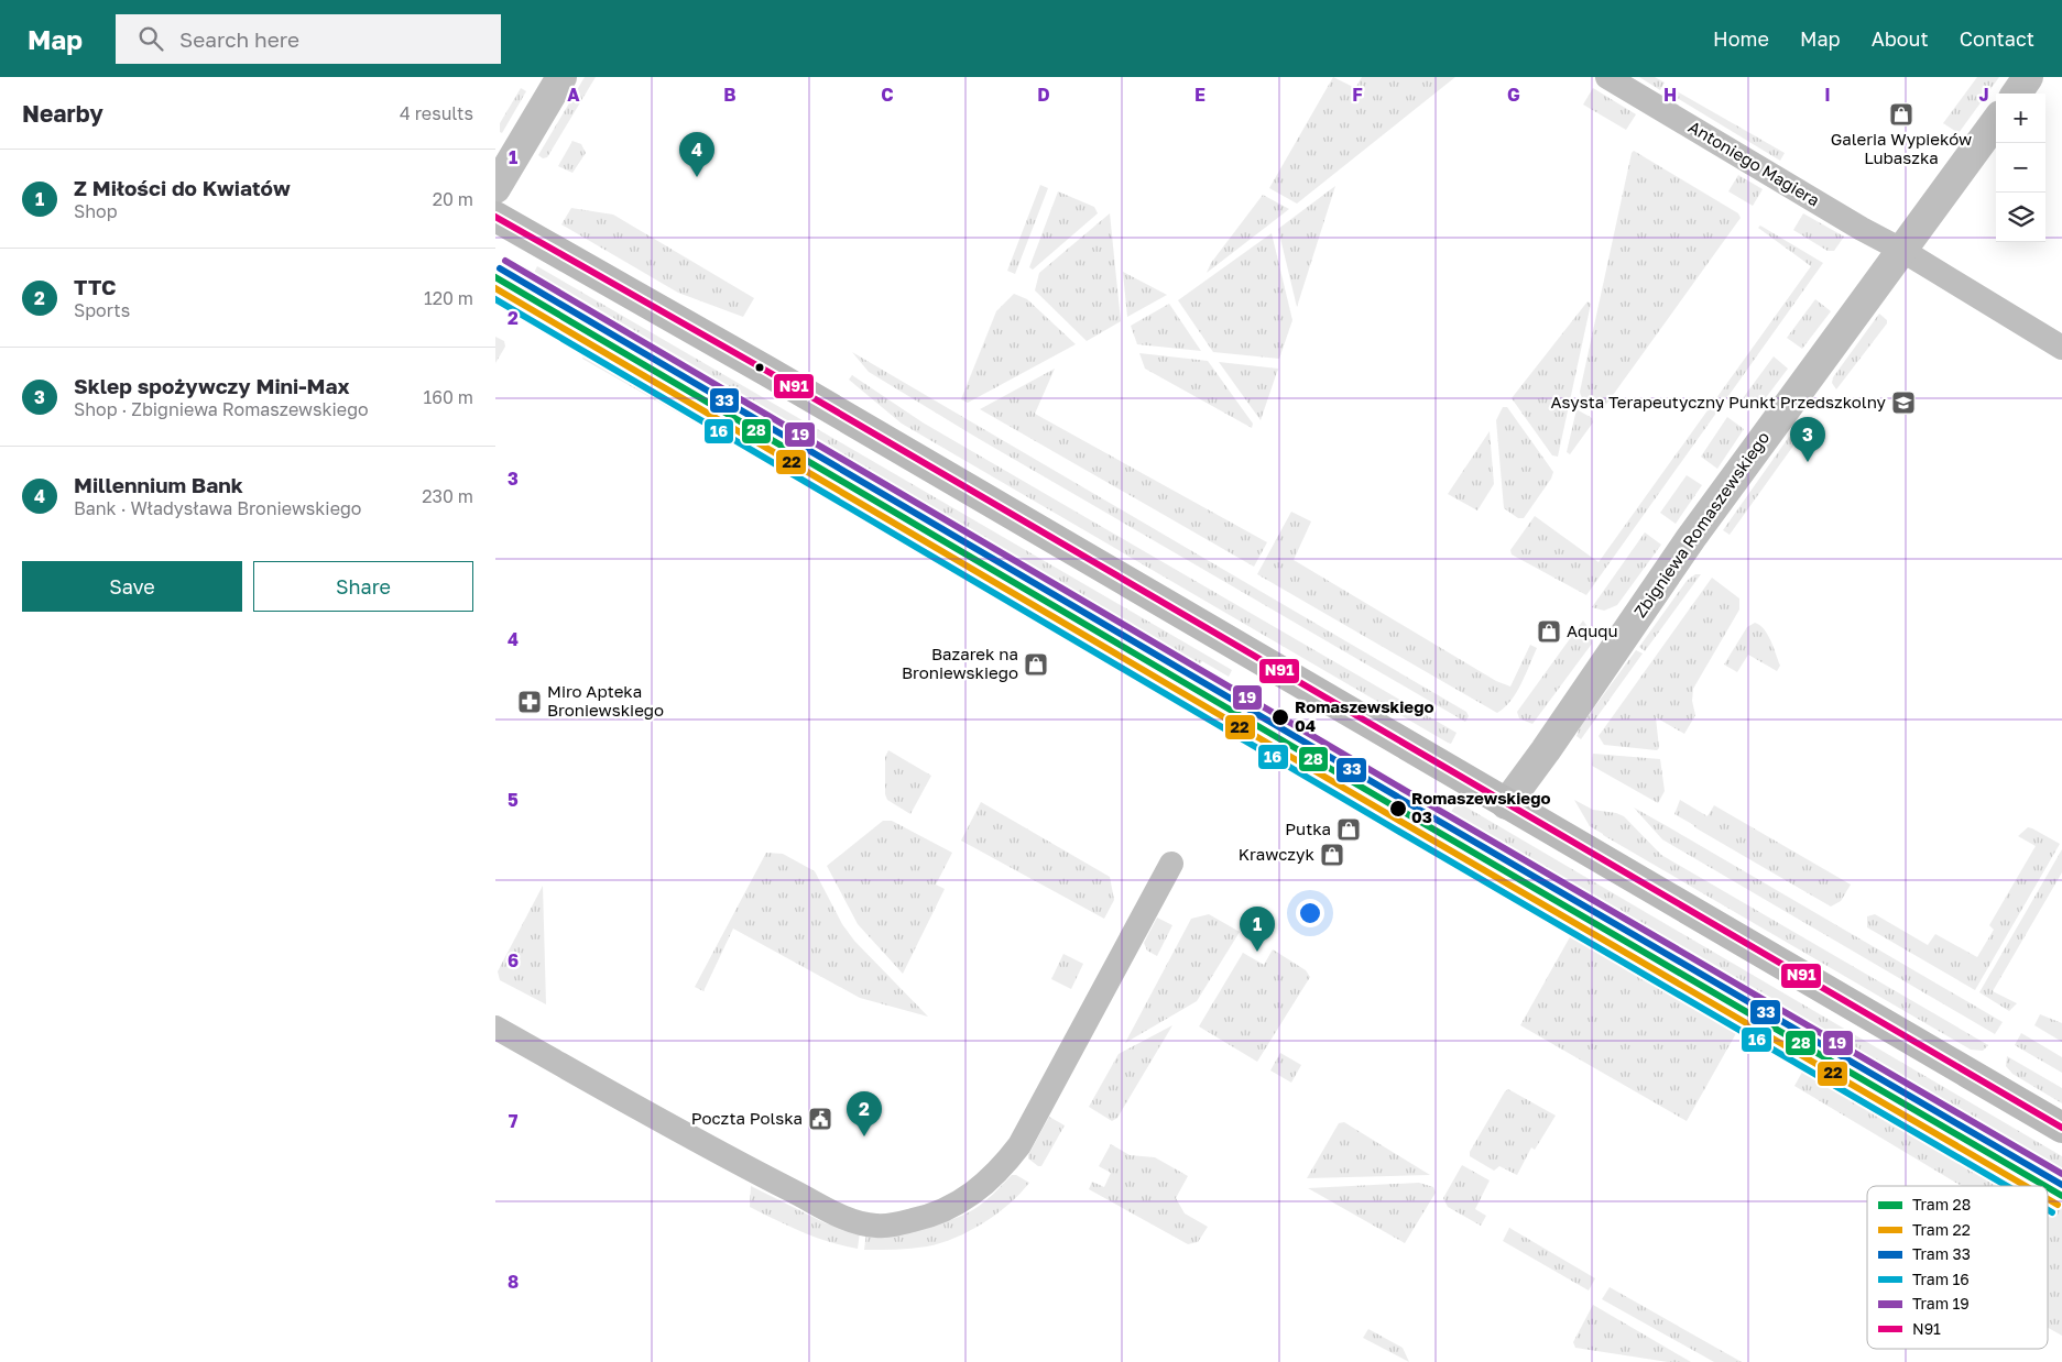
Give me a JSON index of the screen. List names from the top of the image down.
{
  "streets": {
    "street": ["Antoniego Magiera", "Zbigniewa Romaszewskiego"]
  },
  "crossings": [
    ["Antoniego Magiera", "Zbigniewa Romaszewskiego"]
  ],
  "places": {
    "shop": [
      "Galeria Wypieków Lubaszka",
      "Aququ",
      "Bazarek na Broniewskiego",
      "Putka",
      "Krawczyk"
    ],
    "school or university": ["Asysta Terapeutyczny Punkt Przedszkolny"],
    "pharmacy": ["Miro Apteka Broniewskiego"],
    "other": ["Romaszewskiego 04", "Romaszewskiego 03"],
    "public building": ["Poczta Polska"]
  },
  "lines": [
    "transit line N91",
    "tram line 19",
    "tram line 33",
    "tram line 28",
    "tram line 22",
    "tram line 16"
  ],
  "legend": [
    "Tram 28",
    "Tram 22",
    "Tram 33",
    "Tram 16",
    "Tram 19",
    "N91"
  ],
  "page": {
    "header": "Map",
    "search": "Search here",
    "nav": [
      "Home",
      "Map",
      "About",
      "Contact"
    ],
    "heading": ["Nearby", "4 results"],
    "map_buttons": ["+", "−"],
    "pins": [
      "4",
      "3",
      "1",
      "2"
    ],
    "list": [
      {
        "mark": "1",
        "name": "Z Miłości do Kwiatów",
        "note": "Shop",
        "value": "20 m"
      },
      {
        "mark": "2",
        "name": "TTC",
        "note": "Sports",
        "value": "120 m"
      },
      {
        "mark": "3",
        "name": "Sklep spożywczy Mini-Max",
        "note": "Shop · Zbigniewa Romaszewskiego",
        "value": "160 m"
      },
      {
        "mark": "4",
        "name": "Millennium Bank",
        "note": "Bank · Władysława Broniewskiego",
        "value": "230 m"
      }
    ],
    "buttons": ["Save", "Share"]
  },
  "grid": {
    "columns": [
      "A",
      "B",
      "C",
      "D",
      "E",
      "F",
      "G",
      "H",
      "I",
      "J"
    ],
    "rows": [
      "1",
      "2",
      "3",
      "4",
      "5",
      "6",
      "7",
      "8"
    ]
  }
}
